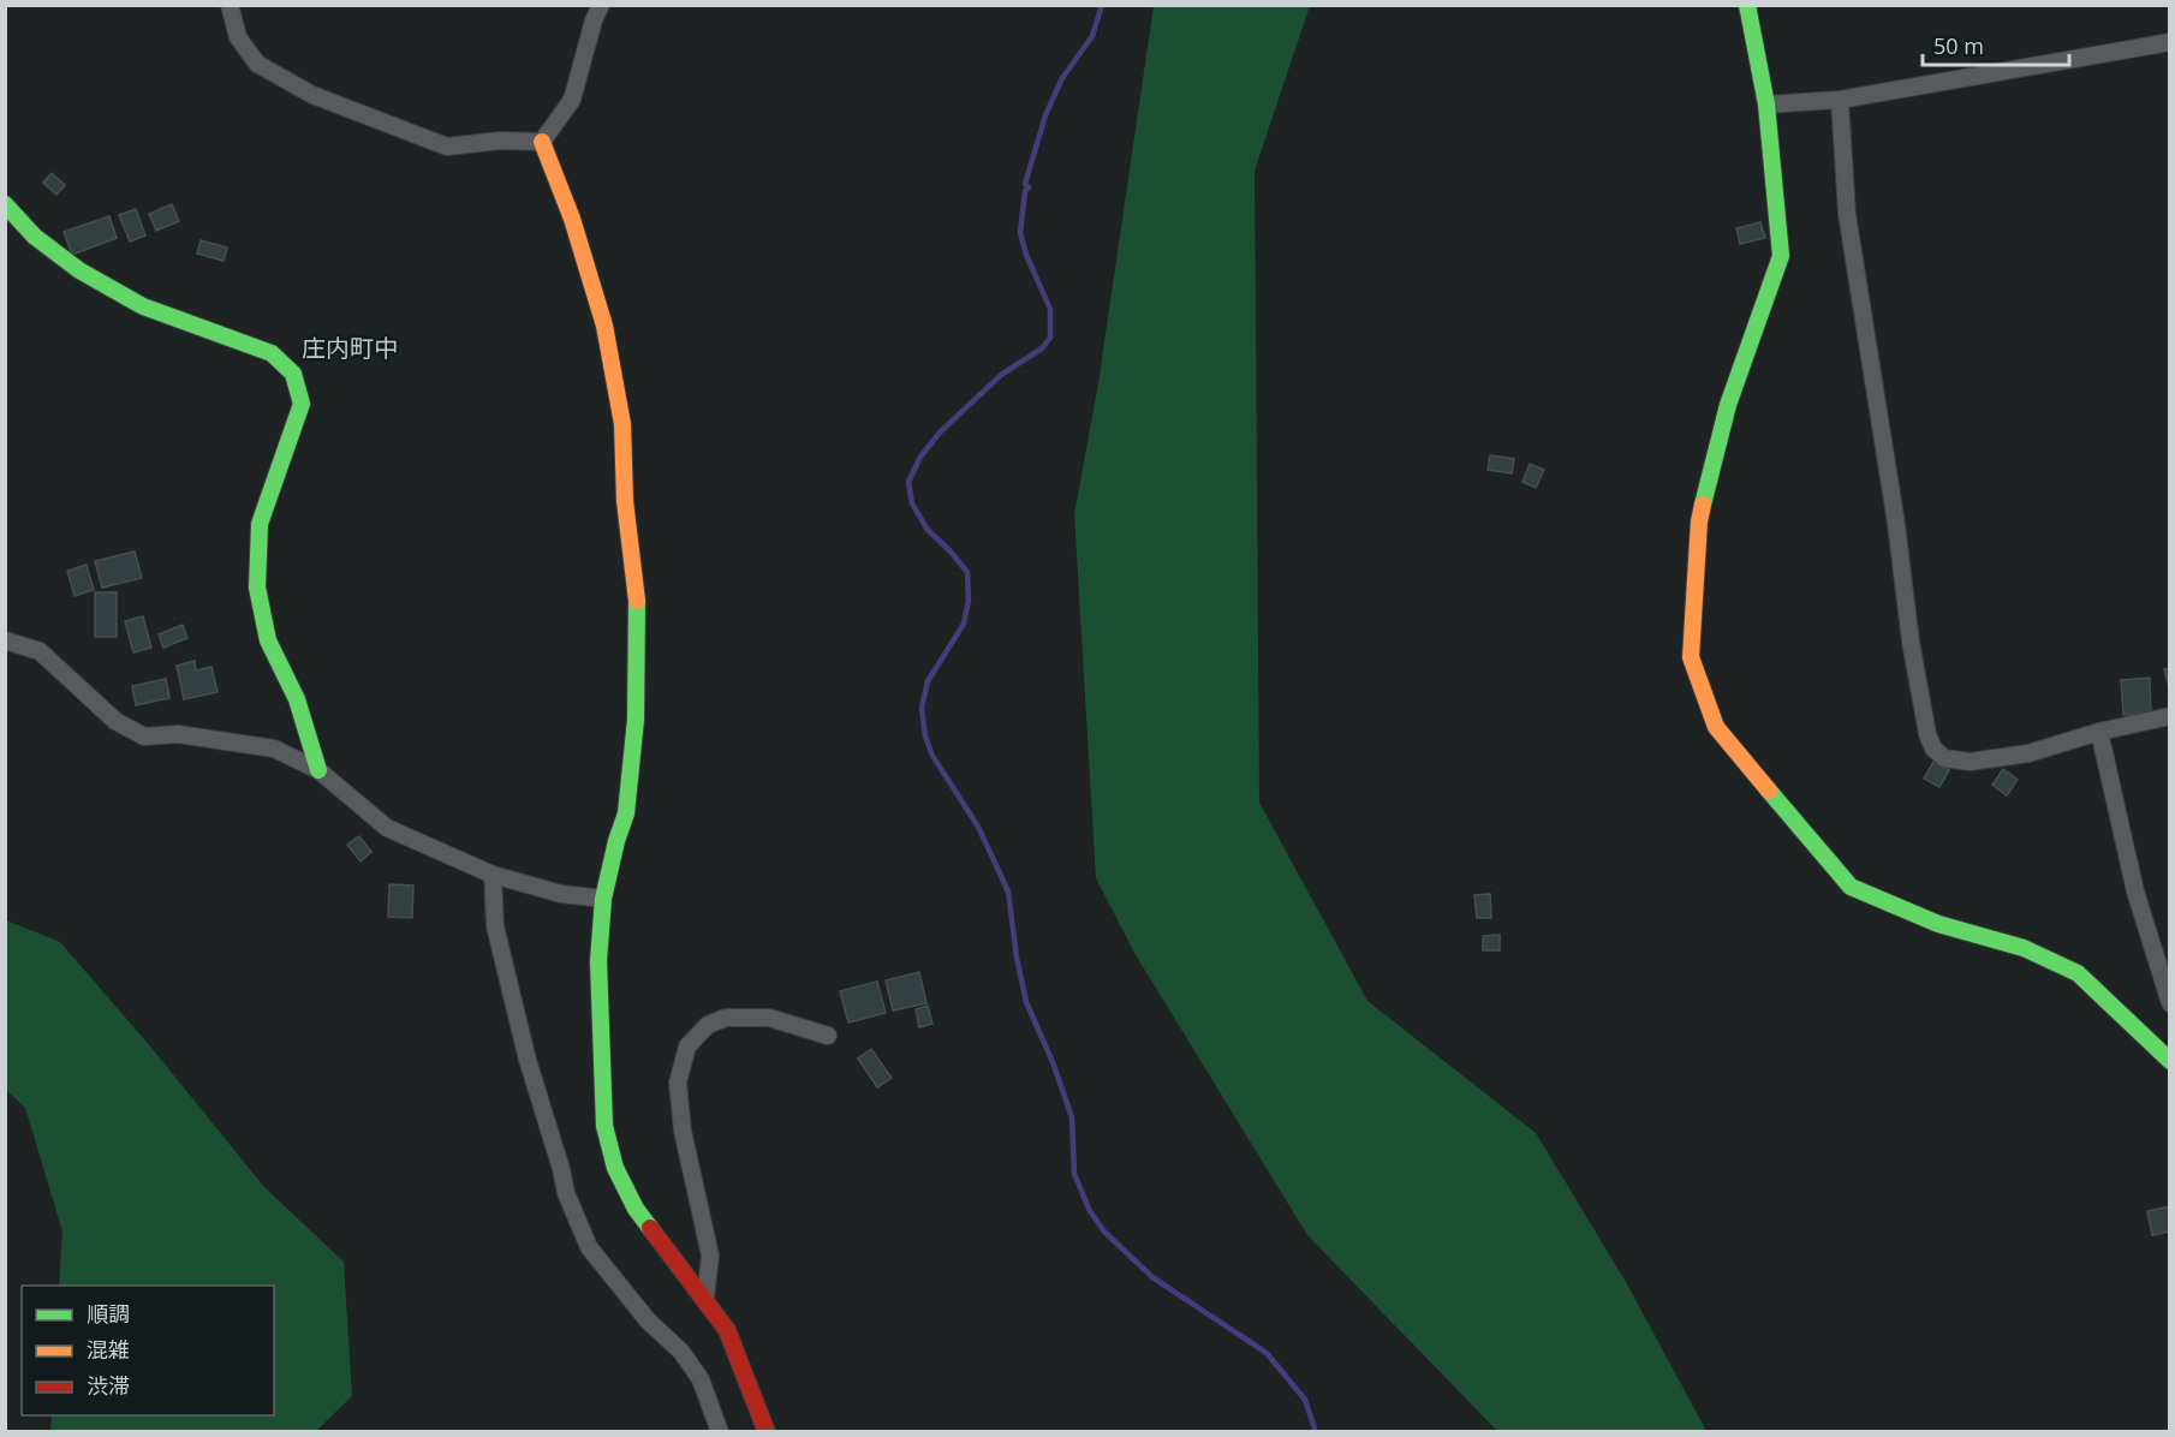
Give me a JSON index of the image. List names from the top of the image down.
{
  "districts": ["庄内町中"],
  "legend": ["順調", "混雑", "渋滞"],
  "scale_bar": "50 m"
}
